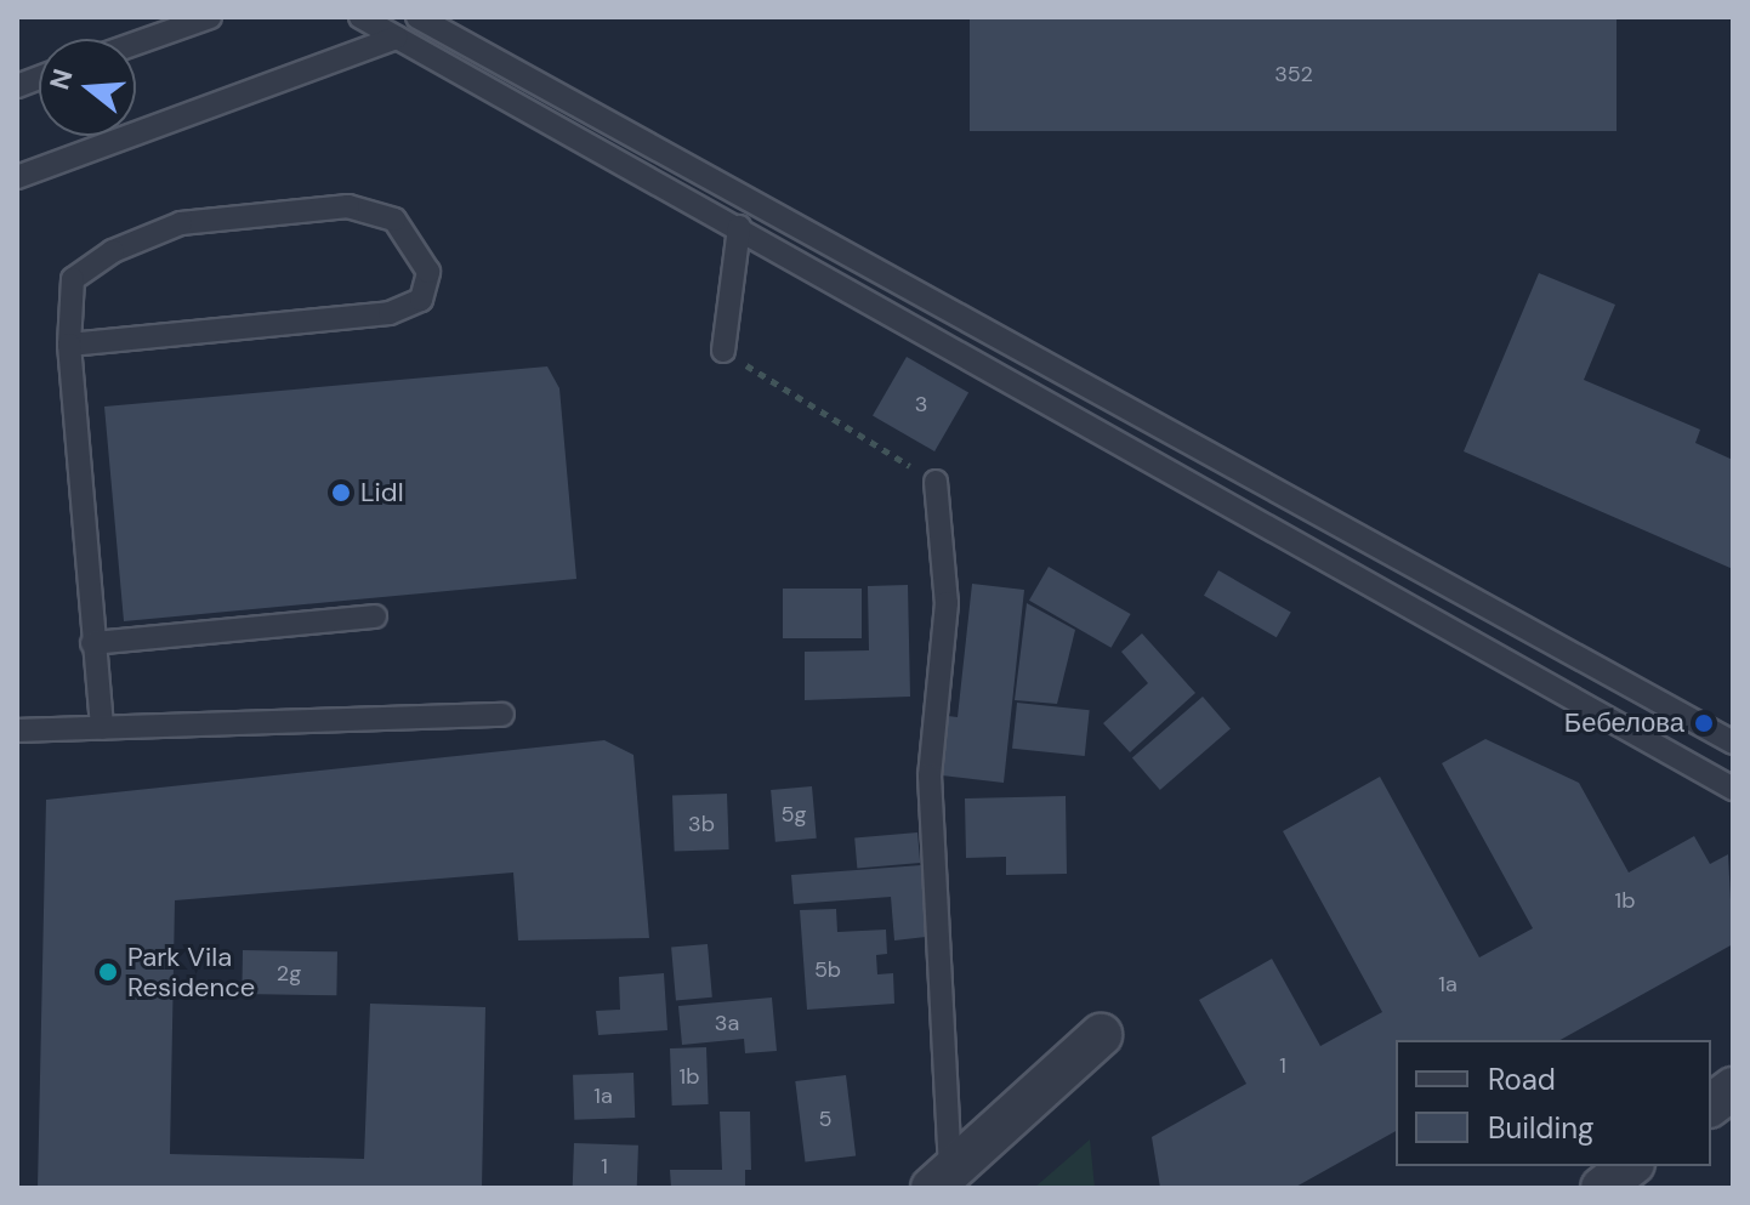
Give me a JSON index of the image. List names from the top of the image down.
{
  "places": ["Lidl", "Бебелова", "Park Vila Residence"],
  "house_numbers": [
    "352",
    "3",
    "5g",
    "3b",
    "1b",
    "5b",
    "2g",
    "1a",
    "3a",
    "1",
    "1b",
    "1a",
    "5",
    "1"
  ],
  "legend": ["Road", "Building"],
  "north": "left"
}
